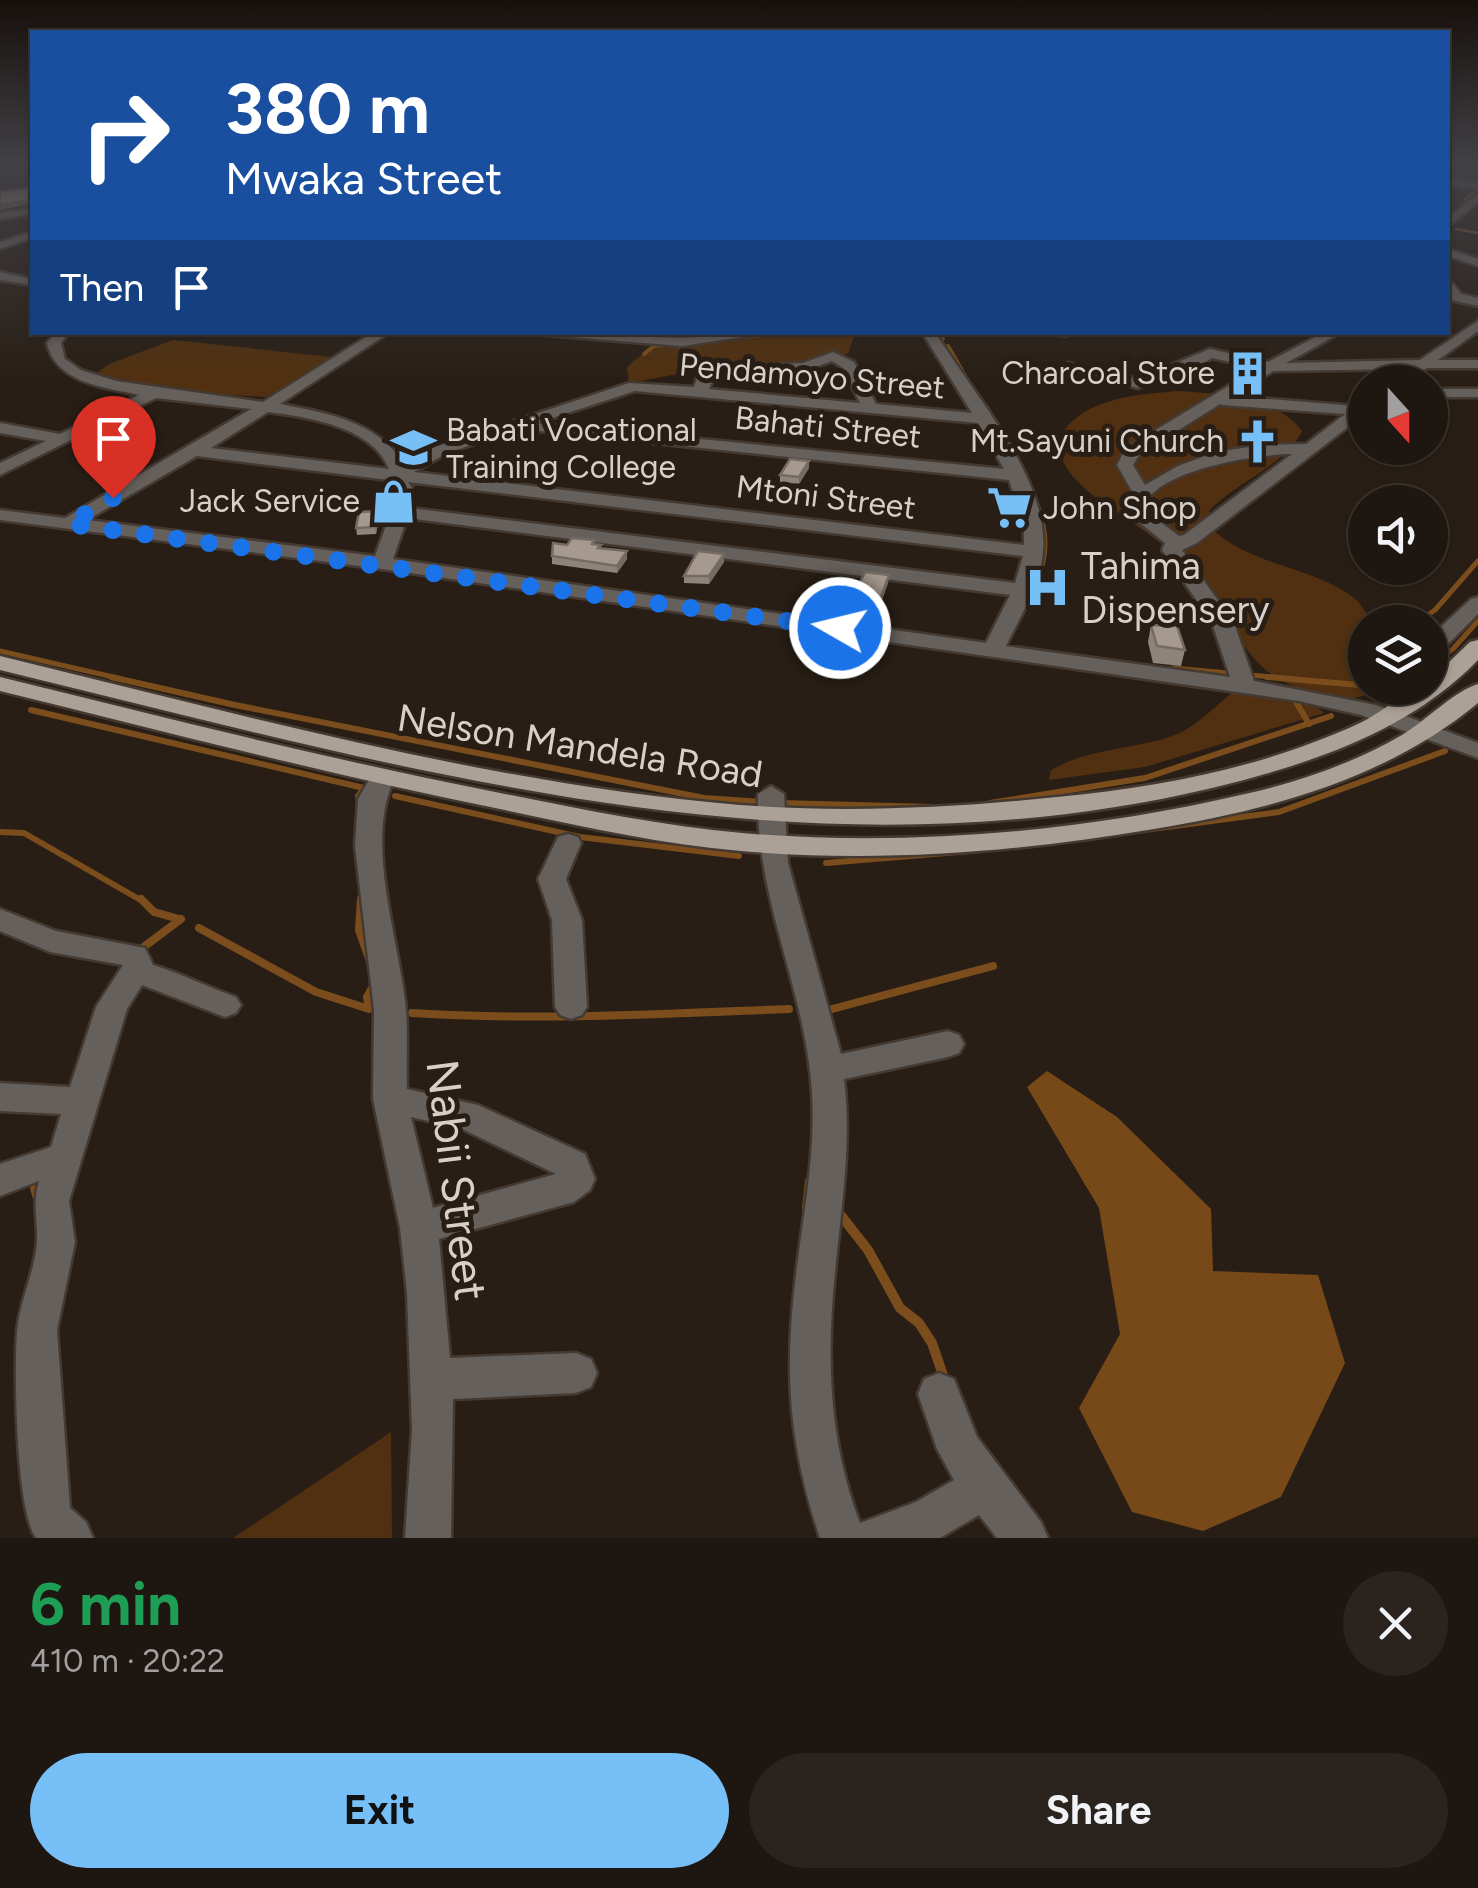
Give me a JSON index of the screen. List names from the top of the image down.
{
  "streets": {
    "main road": ["Nelson Mandela Road"],
    "street": [
      "Pendamoyo Street",
      "Bahati Street",
      "Mtoni Street",
      "Nabii Street"
    ]
  },
  "crossings": [
    ["Pendamoyo Street", "Bahati Street"],
    ["Pendamoyo Street", "Mtoni Street"],
    ["Nelson Mandela Road", "Nabii Street"]
  ],
  "places": {
    "building": ["Charcoal Store"],
    "church": ["Mt.Sayuni Church"],
    "school or university": ["Babati Vocational Training College"],
    "shop": ["Jack Service"],
    "supermarket": ["John Shop"],
    "hospital": ["Tahima Dispensery"]
  },
  "north": "bottom",
  "page": {
    "turn": ["380 m", "Mwaka Street"],
    "then": "Then",
    "heading": ["6 min", "410 m · 20:22"],
    "buttons": ["Exit", "Share"]
  }
}
